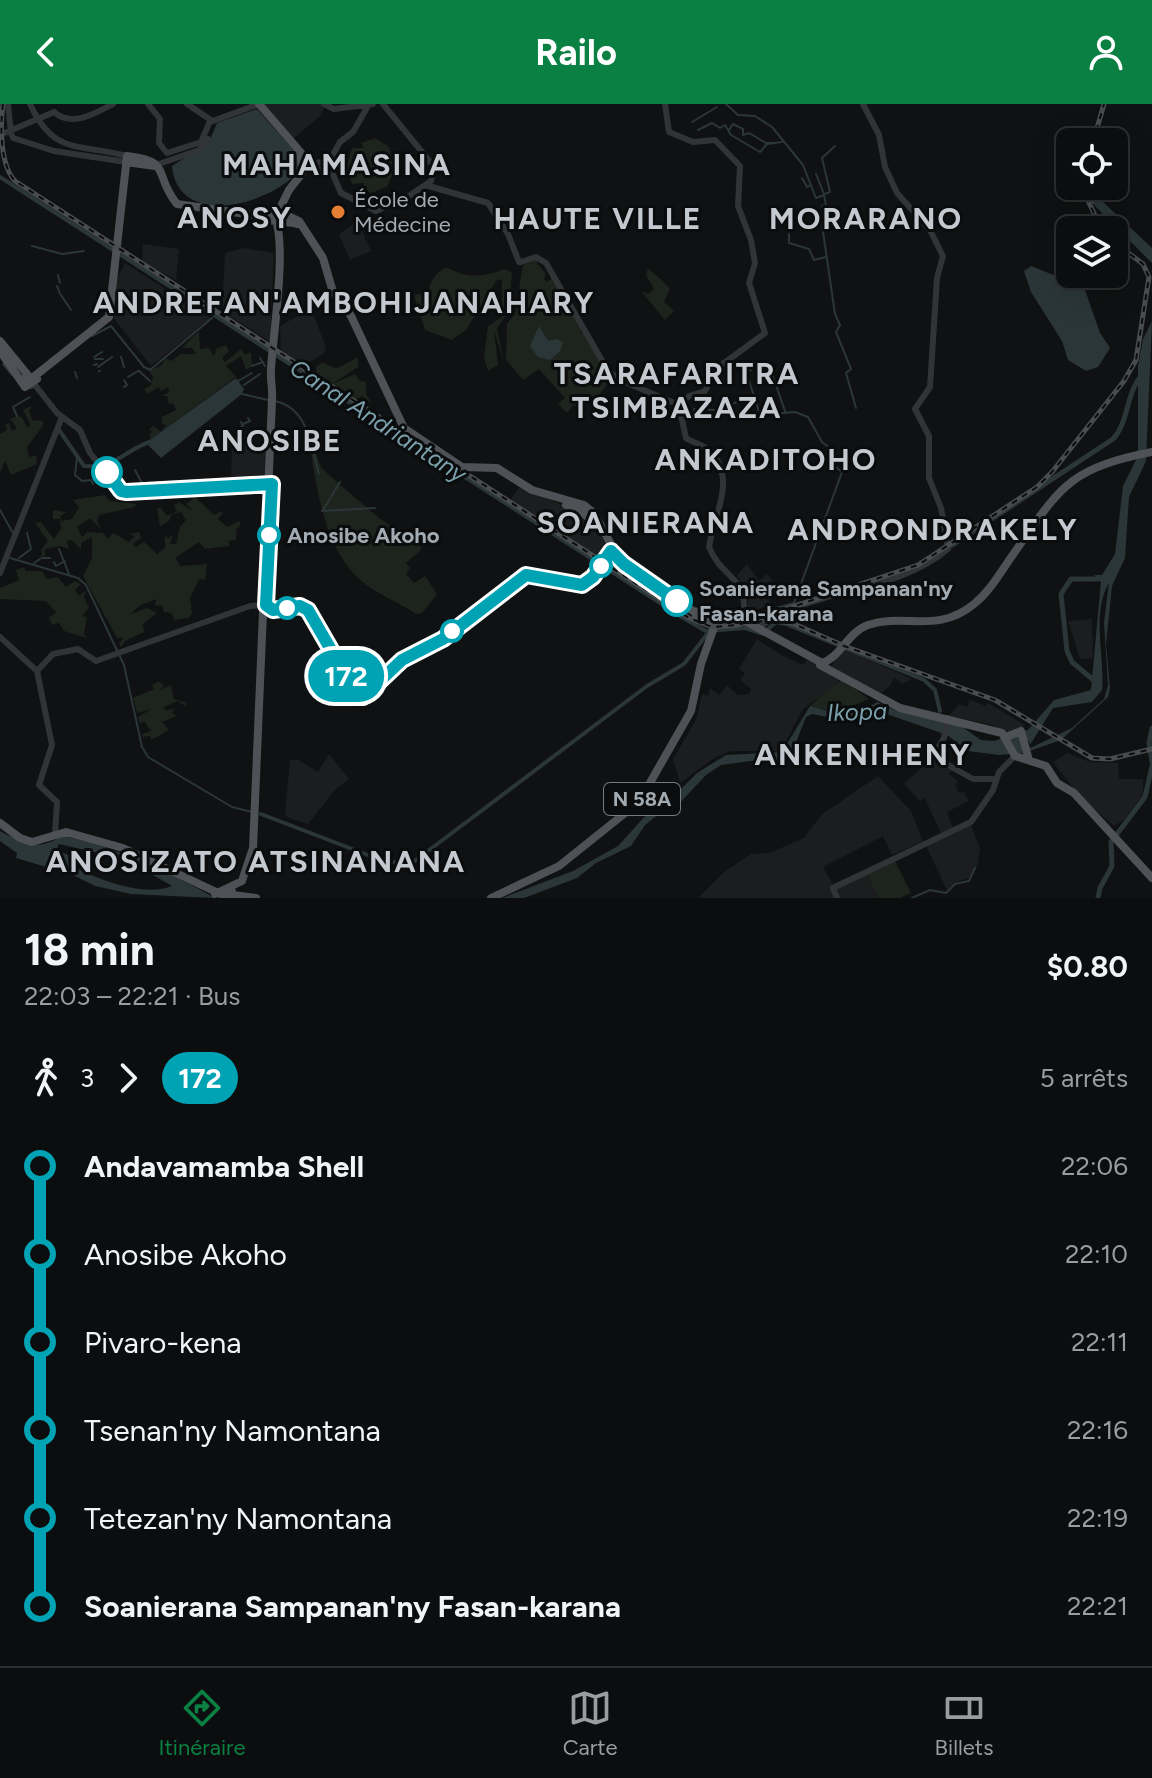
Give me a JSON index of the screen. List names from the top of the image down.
{
  "streets": {
    "main road": ["N 58A"]
  },
  "districts": [
    "MAHAMASINA",
    "ANOSY",
    "HAUTE VILLE",
    "MORARANO",
    "ANDREFAN'AMBOHIJANAHARY",
    "TSARAFARITRA TSIMBAZAZA",
    "ANOSIBE",
    "ANKADITOHO",
    "SOANIERANA",
    "ANDRONDRAKELY",
    "ANKENIHENY",
    "ANOSIZATO ATSINANANA"
  ],
  "water": ["Canal Andriantany", "Ikopa"],
  "places": ["École de Médecine", "Anosibe Akoho", "Soanierana Sampanan'ny Fasan-karana"],
  "lines": ["bus line 172"],
  "page": {
    "header": "Railo",
    "on_map": "172",
    "heading": ["18 min", "22:03 – 22:21 · Bus", "$0.80"],
    "legs": ["3", "172", "5 arrêts"],
    "list": [
      {
        "name": "Andavamamba Shell",
        "value": "22:06"
      },
      {
        "name": "Anosibe Akoho",
        "value": "22:10"
      },
      {
        "name": "Pivaro-kena",
        "value": "22:11"
      },
      {
        "name": "Tsenan'ny Namontana",
        "value": "22:16"
      },
      {
        "name": "Tetezan'ny Namontana",
        "value": "22:19"
      },
      {
        "name": "Soanierana Sampanan'ny Fasan-karana",
        "value": "22:21"
      }
    ],
    "tabs": ["Itinéraire", "Carte", "Billets"]
  }
}
